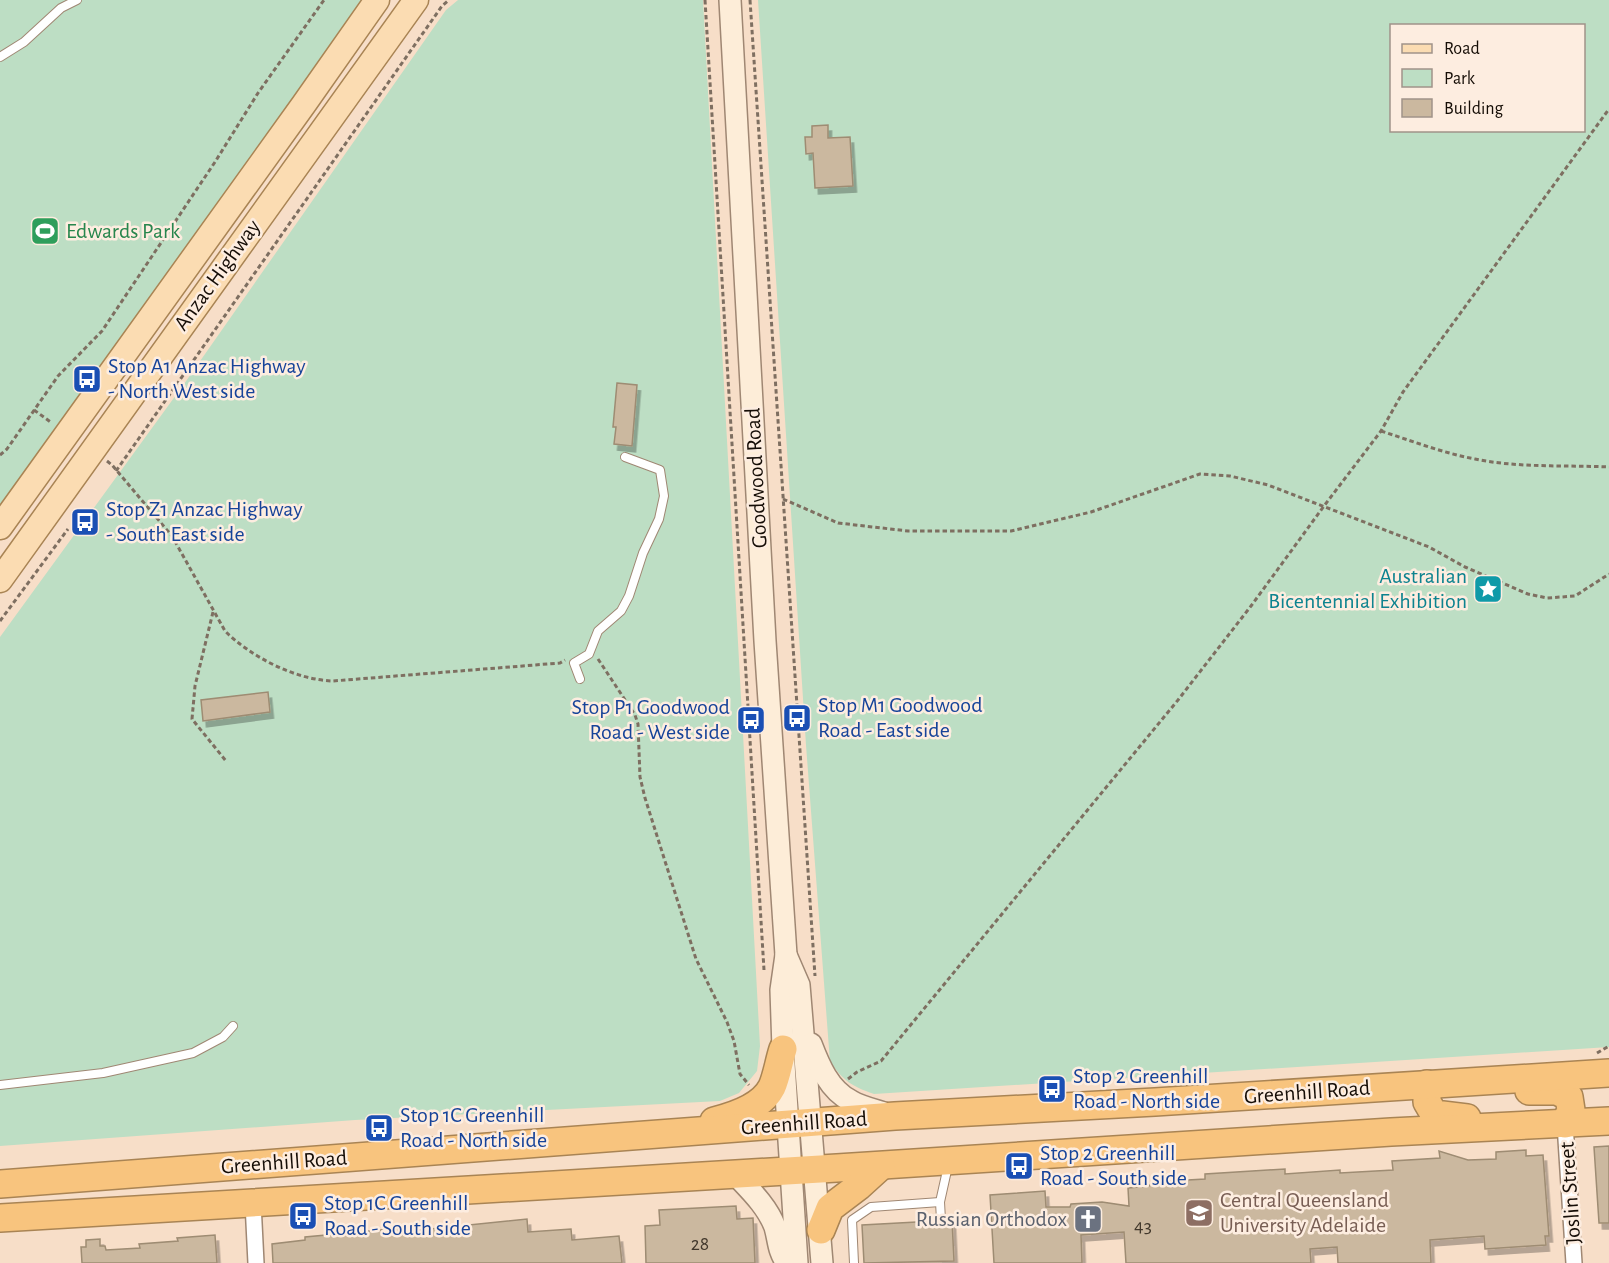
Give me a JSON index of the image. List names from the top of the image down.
{
  "streets": {
    "highway": ["Greenhill Road"],
    "main road": ["Anzac Highway", "Goodwood Road"],
    "street": ["Joslin Street"]
  },
  "crossings": [
    ["Goodwood Road", "Greenhill Road"],
    ["Greenhill Road", "Joslin Street"]
  ],
  "places": {
    "sports": ["Edwards Park"],
    "bus stop": [
      "Stop A1 Anzac Highway - North West side",
      "Stop Z1 Anzac Highway - South East side",
      "Stop M1 Goodwood Road - East side",
      "Stop P1 Goodwood Road - West side",
      "Stop 2 Greenhill Road - North side",
      "Stop 1C Greenhill Road - North side",
      "Stop 2 Greenhill Road - South side",
      "Stop 1C Greenhill Road - South side"
    ],
    "place": ["Australian Bicentennial Exhibition"],
    "school or university": ["Central Queensland University Adelaide"],
    "church": ["Russian Orthodox"]
  },
  "house_numbers": ["43", "28"],
  "legend": ["Road", "Park", "Building"]
}
